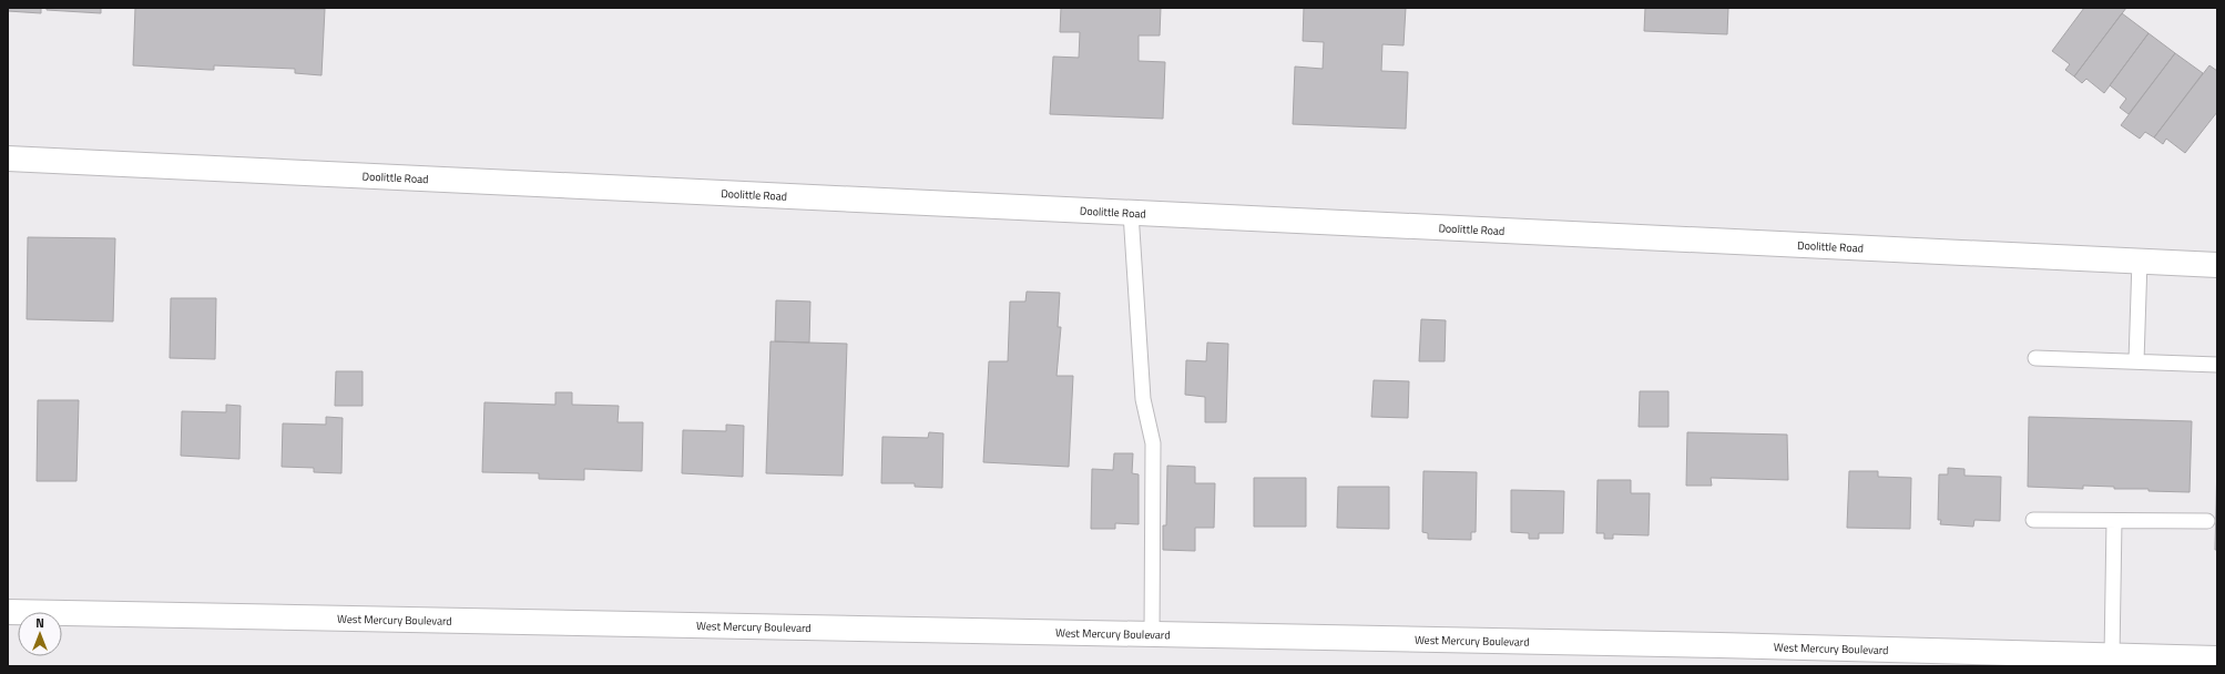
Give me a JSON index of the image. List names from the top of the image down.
{
  "streets": {
    "street": ["Doolittle Road", "West Mercury Boulevard"]
  },
  "north": "top"
}
